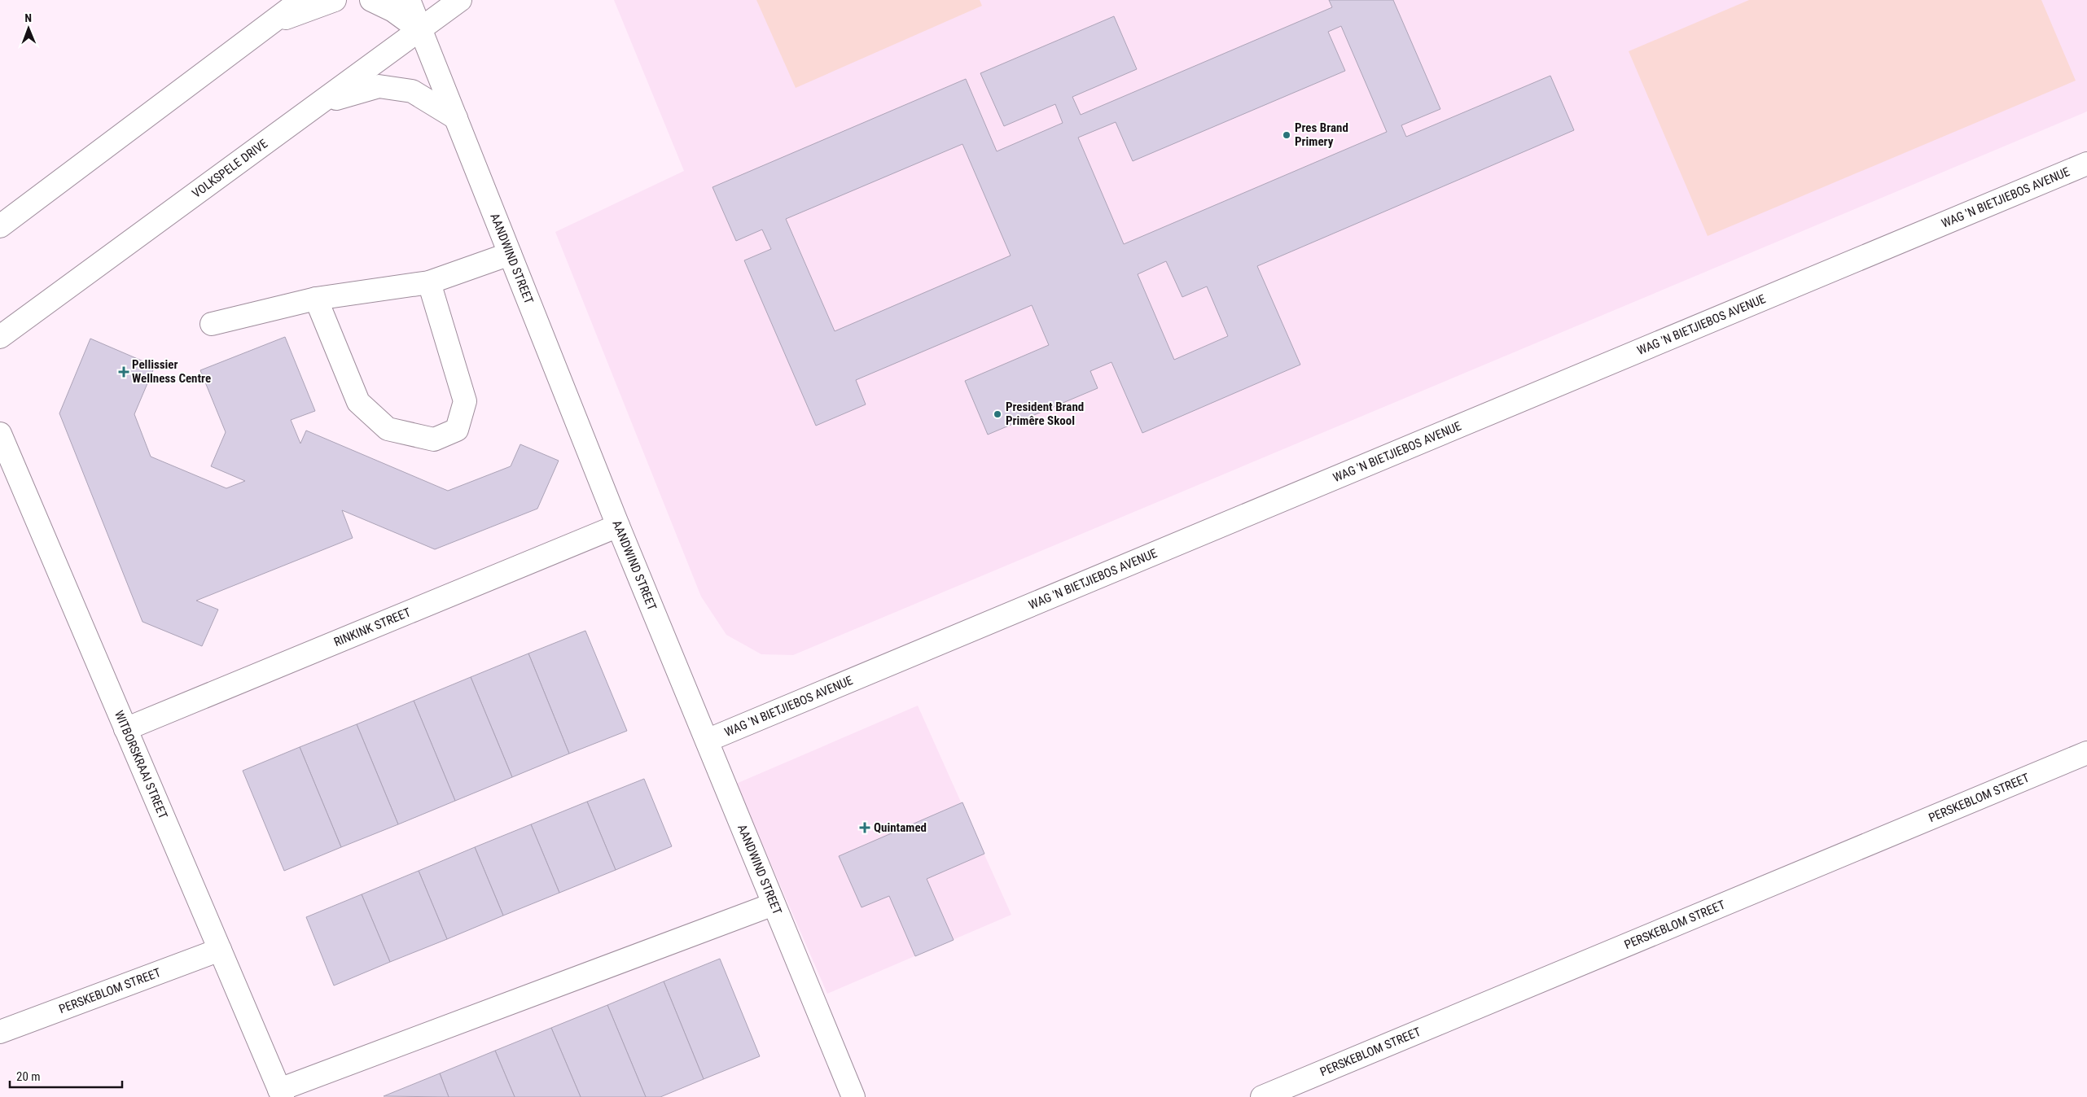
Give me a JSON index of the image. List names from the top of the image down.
{
  "streets": {
    "street": [
      "VOLKSPELE DRIVE",
      "WAG 'N BIETJIEBOS AVENUE",
      "AANDWIND STREET",
      "RINKINK STREET",
      "WITBORSKRAAI STREET",
      "PERSKEBLOM STREET"
    ]
  },
  "crossings": [
    ["VOLKSPELE DRIVE", "AANDWIND STREET"],
    ["WAG 'N BIETJIEBOS AVENUE", "AANDWIND STREET"],
    ["AANDWIND STREET", "RINKINK STREET"],
    ["RINKINK STREET", "WITBORSKRAAI STREET"],
    ["WITBORSKRAAI STREET", "PERSKEBLOM STREET"]
  ],
  "places": {
    "other": ["Pres Brand Primery", "President Brand Primêre Skool"],
    "health": ["Pellissier Wellness Centre", "Quintamed"]
  },
  "scale_bar": "20 m",
  "north": "top"
}
